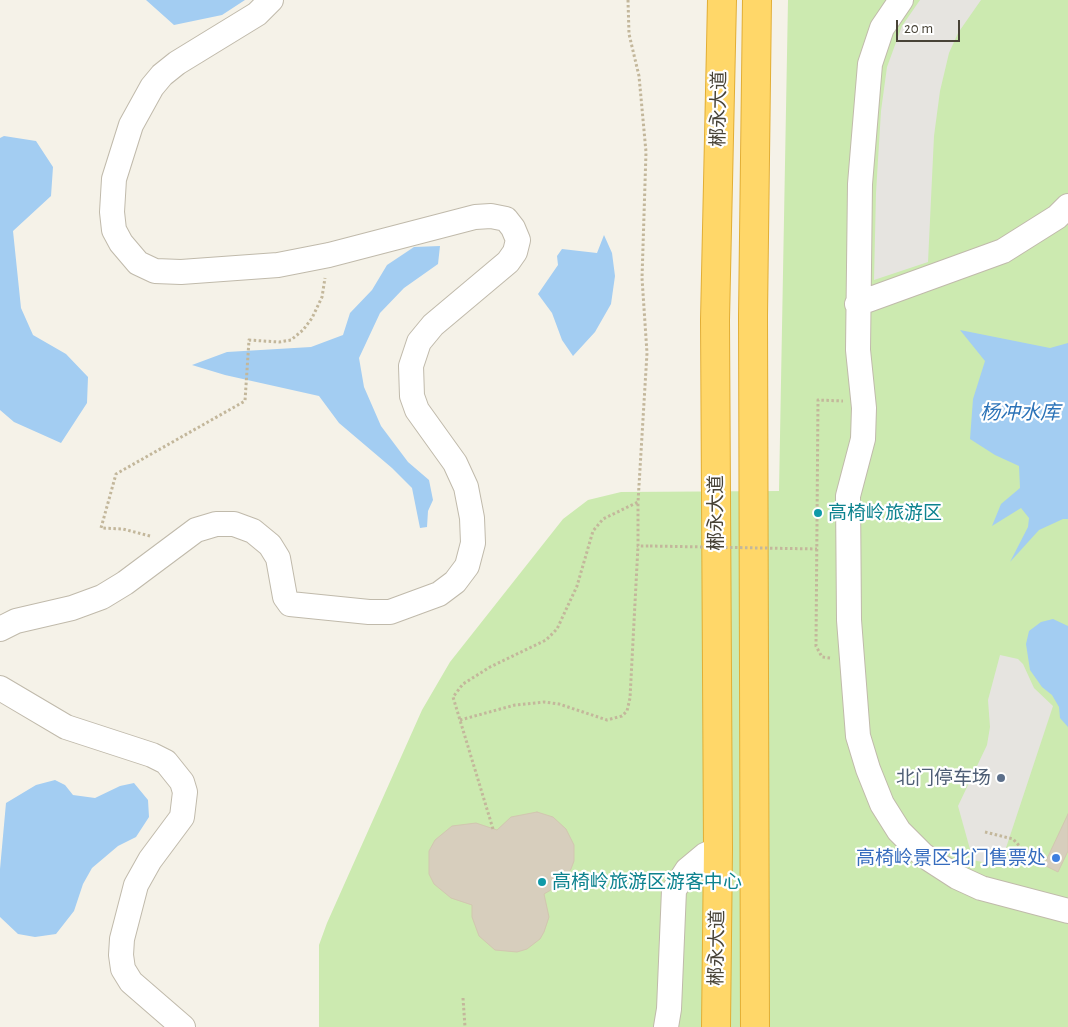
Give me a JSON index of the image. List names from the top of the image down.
{
  "streets": {
    "highway": ["郴永大道"]
  },
  "water": ["杨冲水库"],
  "places": [
    "高椅岭旅游区",
    "北门停车场",
    "高椅岭景区北门售票处",
    "高椅岭旅游区游客中心"
  ],
  "scale_bar": "20 m"
}
